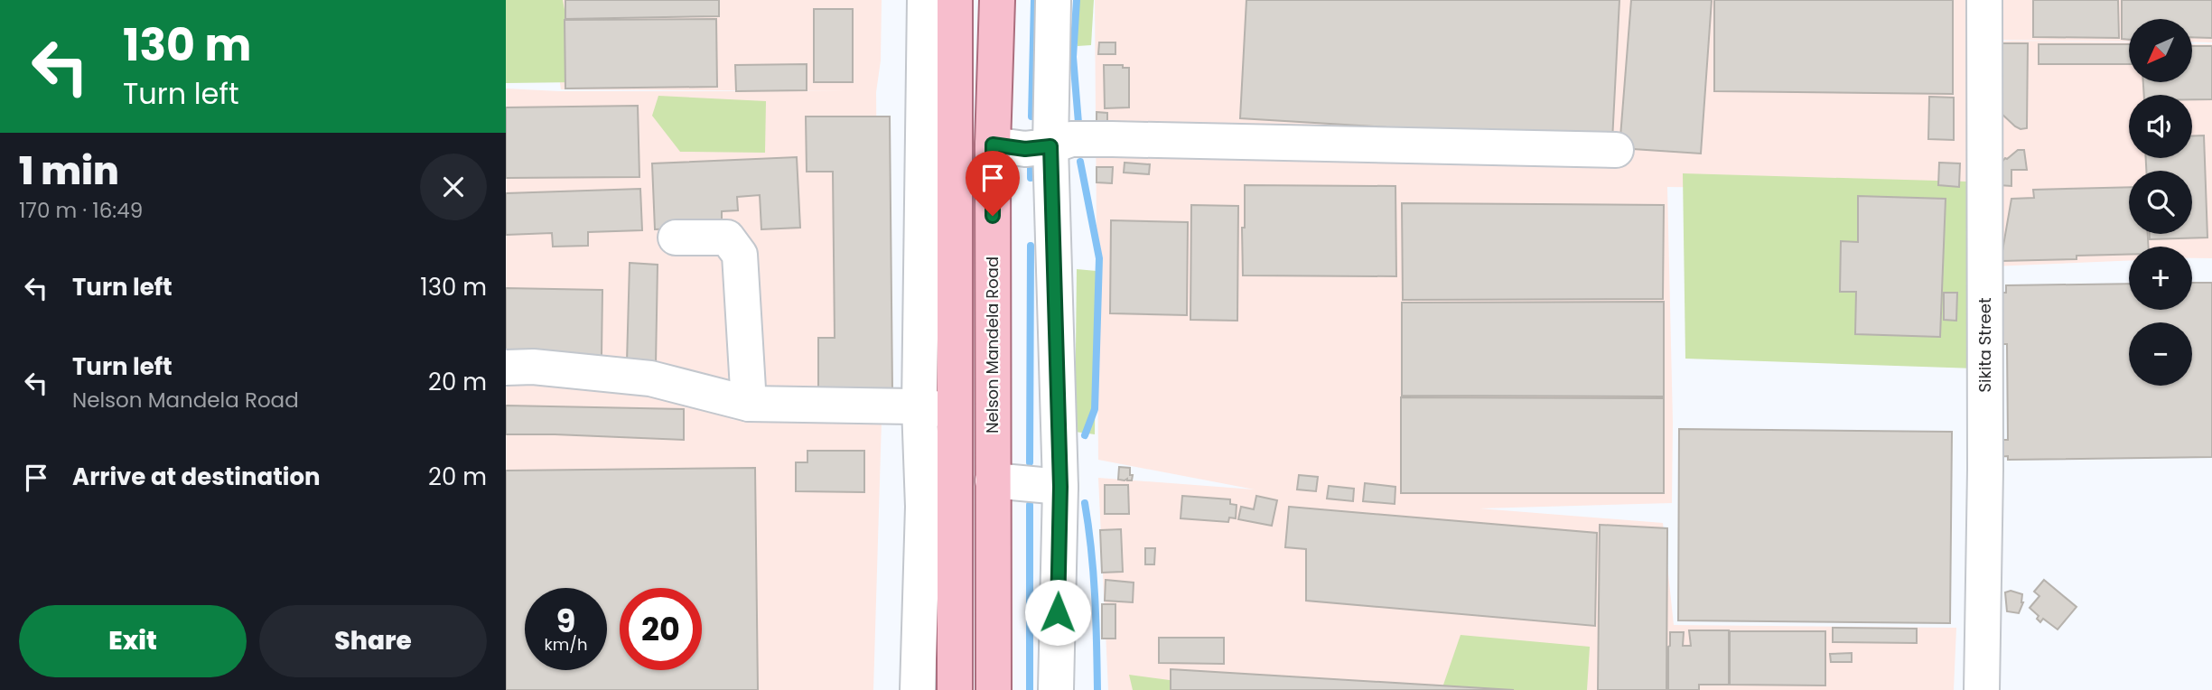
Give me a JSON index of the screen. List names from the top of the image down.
{
  "streets": {
    "main road": ["Nelson Mandela Road"],
    "street": ["Sikita Street"]
  },
  "north": "bottom left",
  "page": {
    "turn": ["130 m", "Turn left"],
    "map_buttons": ["+", "−"],
    "heading": ["1 min", "170 m · 16:49"],
    "list": [
      {
        "name": "Turn left",
        "value": "130 m"
      },
      {
        "name": "Turn left",
        "note": "Nelson Mandela Road",
        "value": "20 m"
      },
      {
        "name": "Arrive at destination",
        "value": "20 m"
      }
    ],
    "speed": "9 km/h",
    "limit": "20",
    "buttons": ["Exit", "Share"]
  }
}
